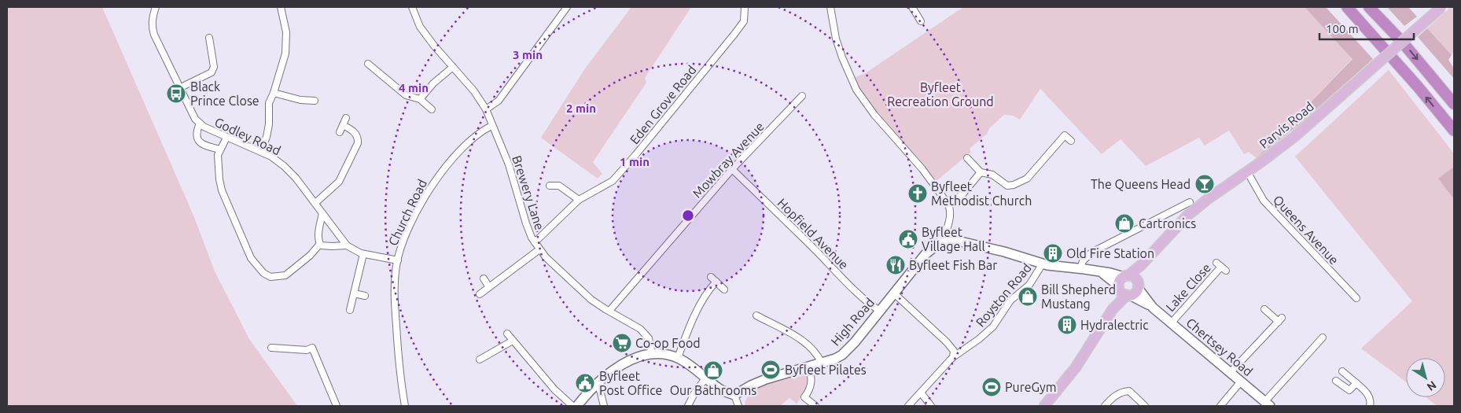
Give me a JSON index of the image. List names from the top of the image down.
{
  "streets": {
    "main road": ["Parvis Road"],
    "street": [
      "Eden Grove Road",
      "Godley Road",
      "Mowbray Avenue",
      "Brewery Lane",
      "Church Road",
      "Queens Avenue",
      "Hopfield Avenue",
      "Lake Close",
      "Royston Road",
      "High Road",
      "Chertsey Road"
    ]
  },
  "crossings": [
    ["Eden Grove Road", "Brewery Lane"],
    ["Parvis Road", "Queens Avenue"],
    ["Parvis Road", "Chertsey Road"],
    ["Godley Road", "Church Road"],
    ["Mowbray Avenue", "Brewery Lane"],
    ["Mowbray Avenue", "Hopfield Avenue"],
    ["Brewery Lane", "Church Road"],
    ["Hopfield Avenue", "High Road"],
    ["Lake Close", "Chertsey Road"]
  ],
  "parks": ["Byfleet Recreation Ground"],
  "places": {
    "bus stop": ["Black Prince Close"],
    "bar": ["The Queens Head"],
    "church": ["Byfleet Methodist Church"],
    "shop": ["Cartronics", "Bill Shepherd Mustang", "Our Bathrooms"],
    "public building": ["Byfleet Village Hall", "Byfleet Post Office"],
    "building": ["Old Fire Station", "Hydralectric"],
    "restaurant": ["Byfleet Fish Bar"],
    "supermarket": ["Co-op Food"],
    "sports": ["Byfleet Pilates", "PureGym"]
  },
  "scale_bar": "100 m",
  "north": "bottom right",
  "rings": [
    "3 min",
    "4 min",
    "2 min",
    "1 min"
  ]
}
